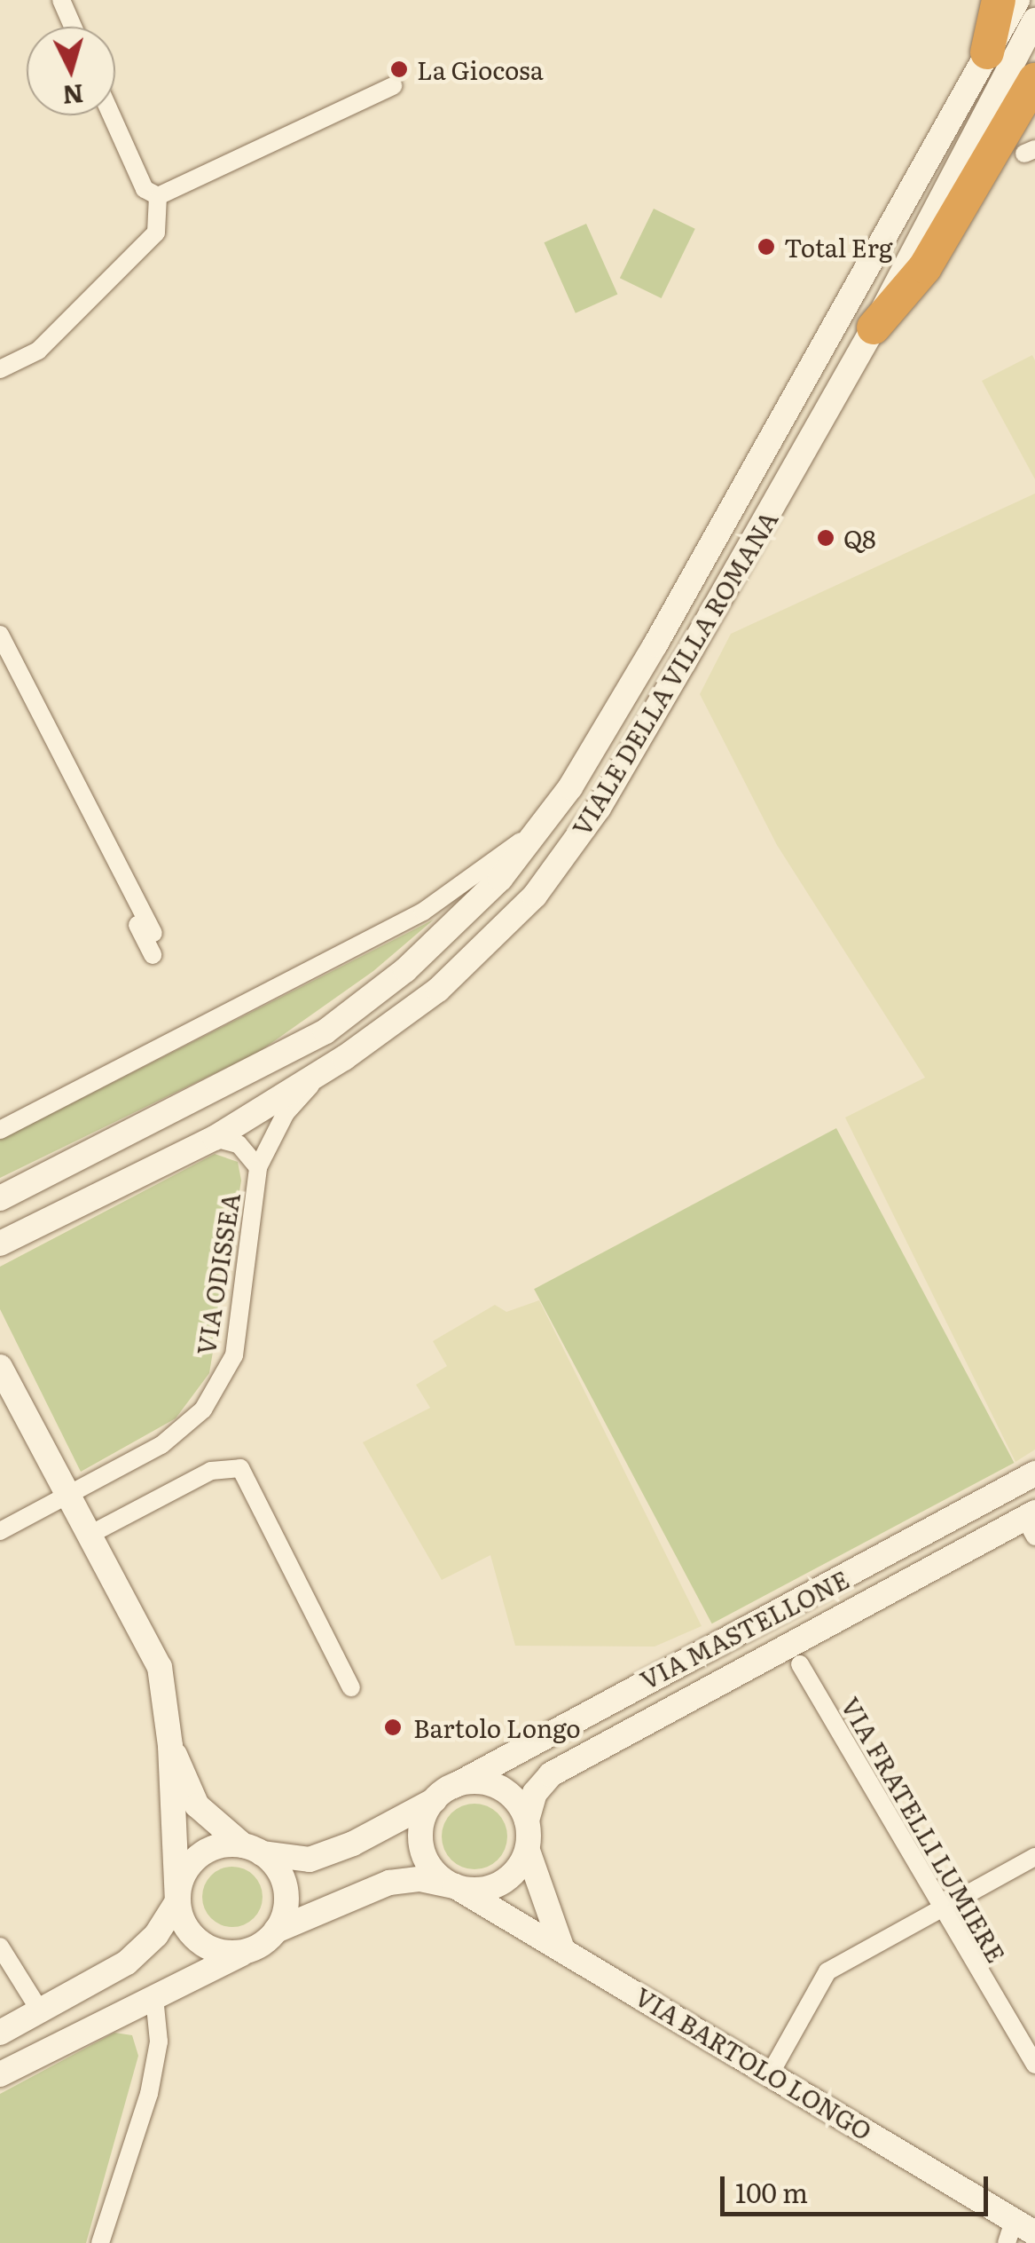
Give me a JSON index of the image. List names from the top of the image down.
{
  "streets": {
    "street": [
      "VIALE DELLA VILLA ROMANA",
      "VIA ODISSEA",
      "VIA MASTELLONE",
      "VIA FRATELLI LUMIERE",
      "VIA BARTOLO LONGO"
    ]
  },
  "crossings": [
    ["VIALE DELLA VILLA ROMANA", "VIA ODISSEA"],
    ["VIA MASTELLONE", "VIA BARTOLO LONGO"]
  ],
  "places": [
    "La Giocosa",
    "Total Erg",
    "Q8",
    "Bartolo Longo"
  ],
  "scale_bar": "100 m",
  "north": "bottom"
}
